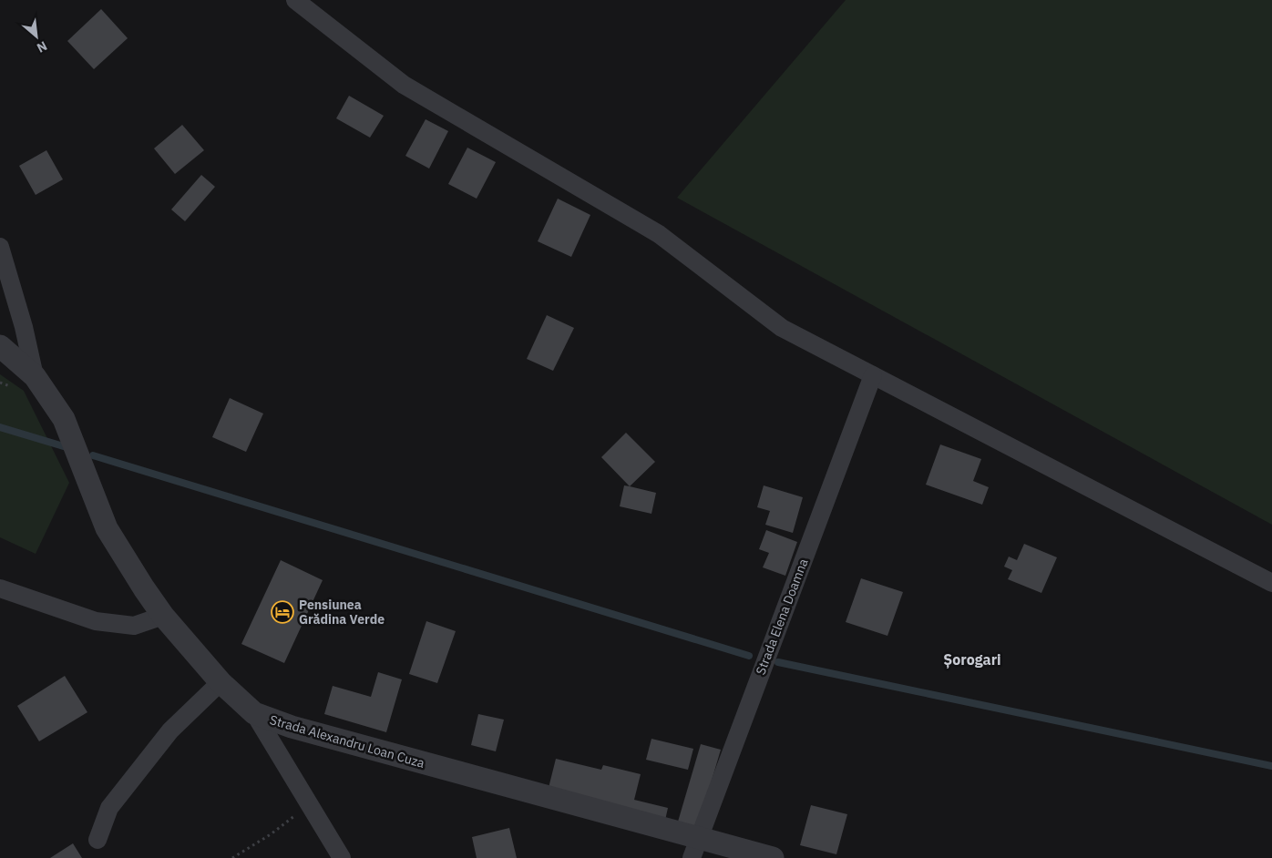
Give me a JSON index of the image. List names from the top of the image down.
{
  "streets": {
    "street": ["Strada Elena Doamna", "Strada Alexandru Loan Cuza"]
  },
  "crossings": [
    ["Strada Elena Doamna", "Strada Alexandru Loan Cuza"]
  ],
  "districts": ["Șorogari"],
  "places": {
    "hotel": ["Pensiunea Grădina Verde"]
  },
  "north": "bottom right"
}
